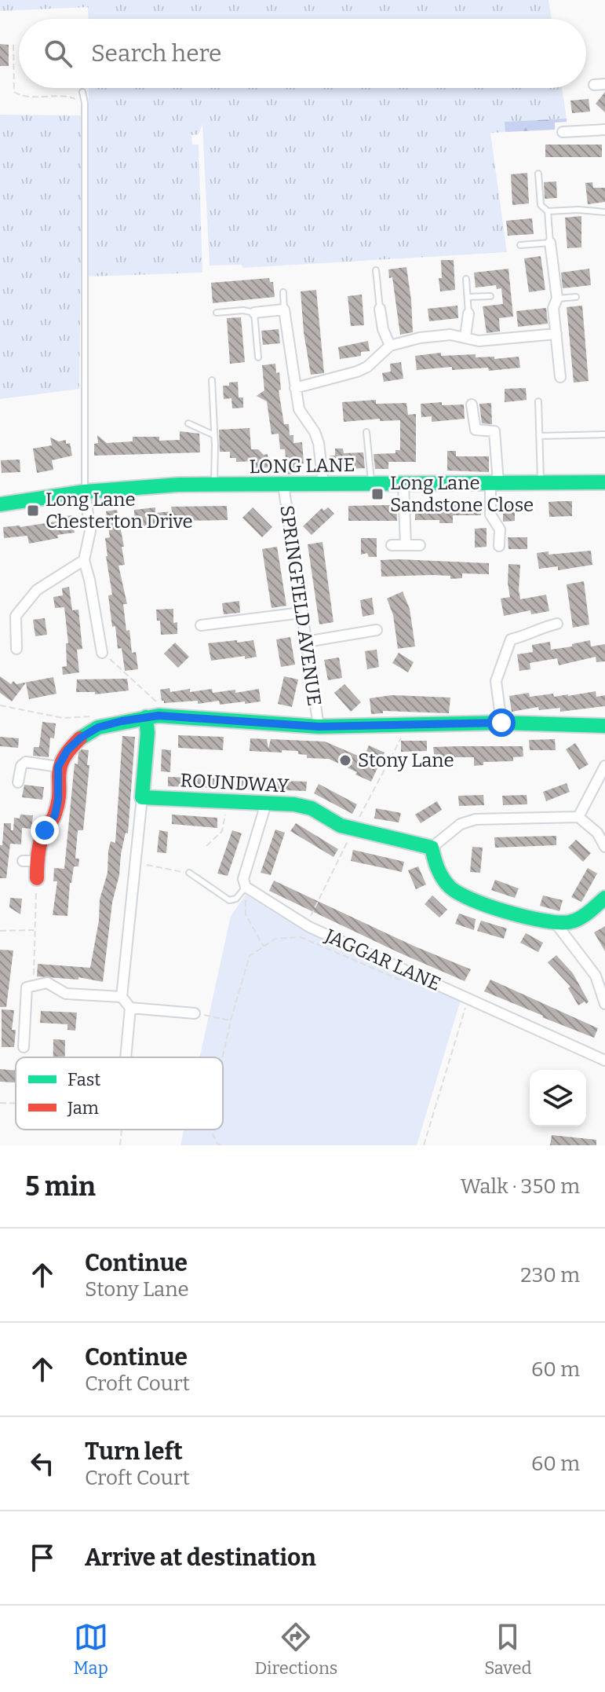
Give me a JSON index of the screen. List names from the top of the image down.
{
  "streets": {
    "street": [
      "LONG LANE",
      "SPRINGFIELD AVENUE",
      "ROUNDWAY",
      "JAGGAR LANE"
    ]
  },
  "crossings": [
    ["LONG LANE", "SPRINGFIELD AVENUE"]
  ],
  "places": {
    "transit": ["Long Lane Sandstone Close", "Long Lane Chesterton Drive"],
    "other": ["Stony Lane"]
  },
  "legend": ["Fast", "Jam"],
  "page": {
    "search": "Search here",
    "heading": ["5 min", "Walk · 350 m"],
    "list": [
      ["Continue", "Stony Lane", "230 m"],
      ["Continue", "Croft Court", "60 m"],
      ["Turn left", "Croft Court", "60 m"],
      "Arrive at destination"
    ],
    "nav": ["Map", "Directions", "Saved"]
  }
}
